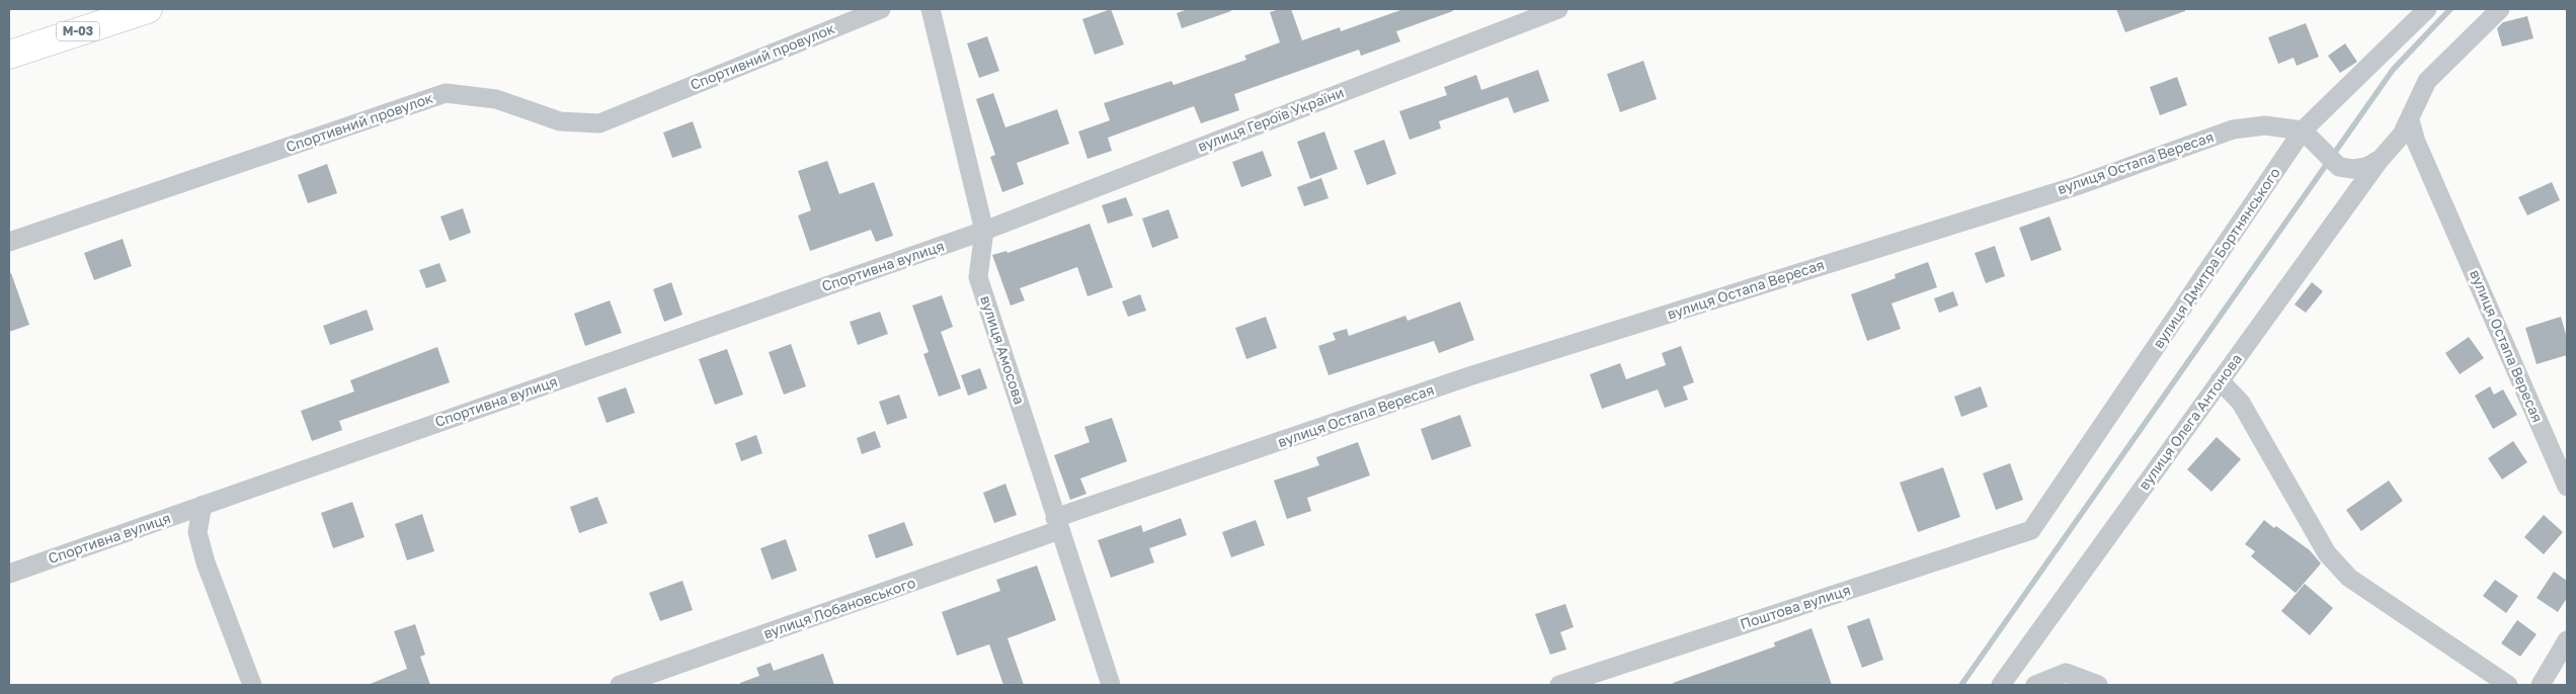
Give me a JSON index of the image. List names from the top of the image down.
{
  "streets": {
    "highway": ["М-03"],
    "street": [
      "Спортивний провулок",
      "вулиця Героїв України",
      "вулиця Остапа Вересая",
      "вулиця Дмитра Бортнянського",
      "Спортивна вулиця",
      "вулиця Амосова",
      "вулиця Олега Антонова",
      "Поштова вулиця",
      "вулиця Лобановського"
    ]
  },
  "crossings": [
    ["вулиця Героїв України", "Спортивна вулиця"],
    ["вулиця Героїв України", "вулиця Амосова"],
    ["вулиця Остапа Вересая", "вулиця Дмитра Бортнянського"],
    ["вулиця Остапа Вересая", "вулиця Амосова"],
    ["вулиця Остапа Вересая", "вулиця Лобановського"],
    ["вулиця Дмитра Бортнянського", "Поштова вулиця"],
    ["Спортивна вулиця", "вулиця Амосова"],
    ["вулиця Амосова", "вулиця Лобановського"]
  ]
}
